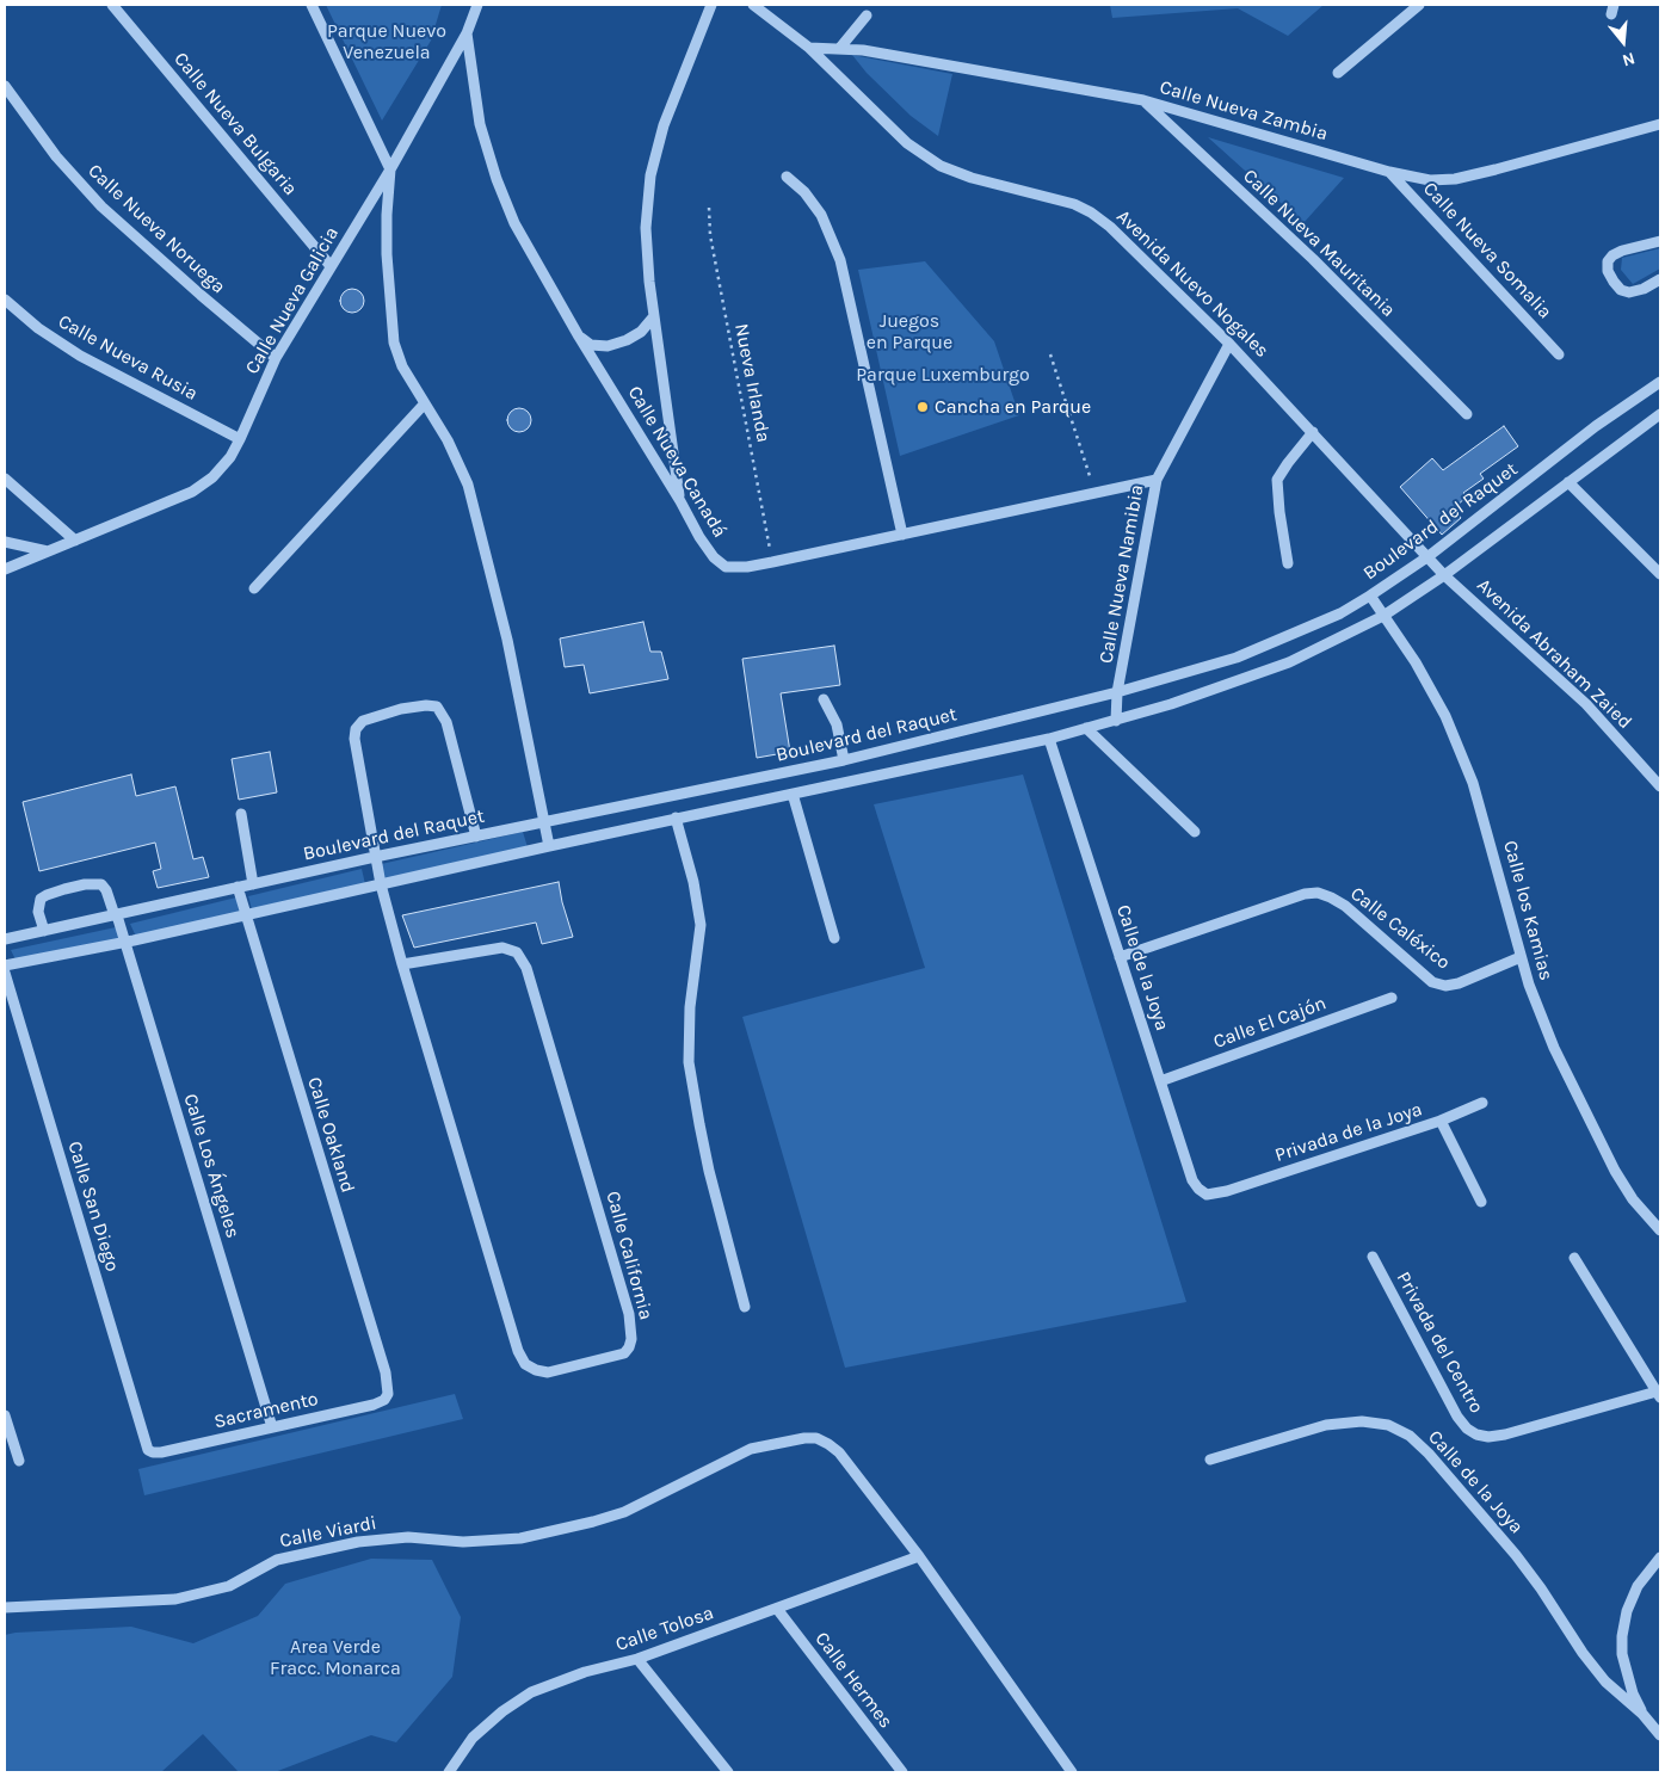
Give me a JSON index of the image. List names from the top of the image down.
{
  "streets": {
    "street": [
      "Calle Nueva Zambia",
      "Calle Nueva Bulgaria",
      "Calle Nueva Noruega",
      "Calle Nueva Mauritania",
      "Calle Nueva Somalia",
      "Avenida Nuevo Nogales",
      "Calle Nueva Galicia",
      "Calle Nueva Rusia",
      "Calle Nueva Canadá",
      "Boulevard del Raquet",
      "Calle Nueva Namibia",
      "Avenida Abraham Zaied",
      "Calle los Kamias",
      "Calle Caléxico",
      "Calle de la Joya",
      "Calle El Cajón",
      "Privada de la Joya",
      "Calle Oakland",
      "Calle Los Ángeles",
      "Calle San Diego",
      "Calle California",
      "Privada del Centro",
      "Sacramento",
      "Calle Viardi",
      "Calle Tolosa",
      "Calle Hermes"
    ],
    "path": ["Nueva Irlanda"]
  },
  "crossings": [
    ["Calle Nueva Zambia", "Calle Nueva Mauritania"],
    ["Calle Nueva Zambia", "Calle Nueva Somalia"],
    ["Calle Nueva Zambia", "Avenida Nuevo Nogales"],
    ["Calle Nueva Bulgaria", "Calle Nueva Galicia"],
    ["Calle Nueva Noruega", "Calle Nueva Galicia"],
    ["Avenida Nuevo Nogales", "Boulevard del Raquet"],
    ["Avenida Nuevo Nogales", "Calle Nueva Namibia"],
    ["Avenida Nuevo Nogales", "Avenida Abraham Zaied"],
    ["Calle Nueva Galicia", "Calle Nueva Rusia"],
    ["Calle Nueva Galicia", "Calle Nueva Canadá"],
    ["Nueva Irlanda", "Calle Nueva Canadá"],
    ["Calle Nueva Canadá", "Calle Nueva Namibia"],
    ["Boulevard del Raquet", "Calle Nueva Namibia"],
    ["Boulevard del Raquet", "Avenida Abraham Zaied"],
    ["Boulevard del Raquet", "Calle los Kamias"],
    ["Boulevard del Raquet", "Calle de la Joya"],
    ["Boulevard del Raquet", "Calle Oakland"],
    ["Boulevard del Raquet", "Calle Los Ángeles"],
    ["Boulevard del Raquet", "Calle California"],
    ["Calle los Kamias", "Calle Caléxico"],
    ["Calle Caléxico", "Calle de la Joya"],
    ["Calle de la Joya", "Calle El Cajón"],
    ["Calle de la Joya", "Privada de la Joya"],
    ["Calle Oakland", "Sacramento"],
    ["Calle Los Ángeles", "Sacramento"],
    ["Calle San Diego", "Sacramento"],
    ["Calle Viardi", "Calle Tolosa"],
    ["Calle Tolosa", "Calle Hermes"]
  ],
  "parks": [
    "Parque Nuevo Venezuela",
    "Juegos en Parque",
    "Parque Luxemburgo",
    "Area Verde Fracc. Monarca"
  ],
  "places": ["Cancha en Parque"],
  "north": "bottom"
}
